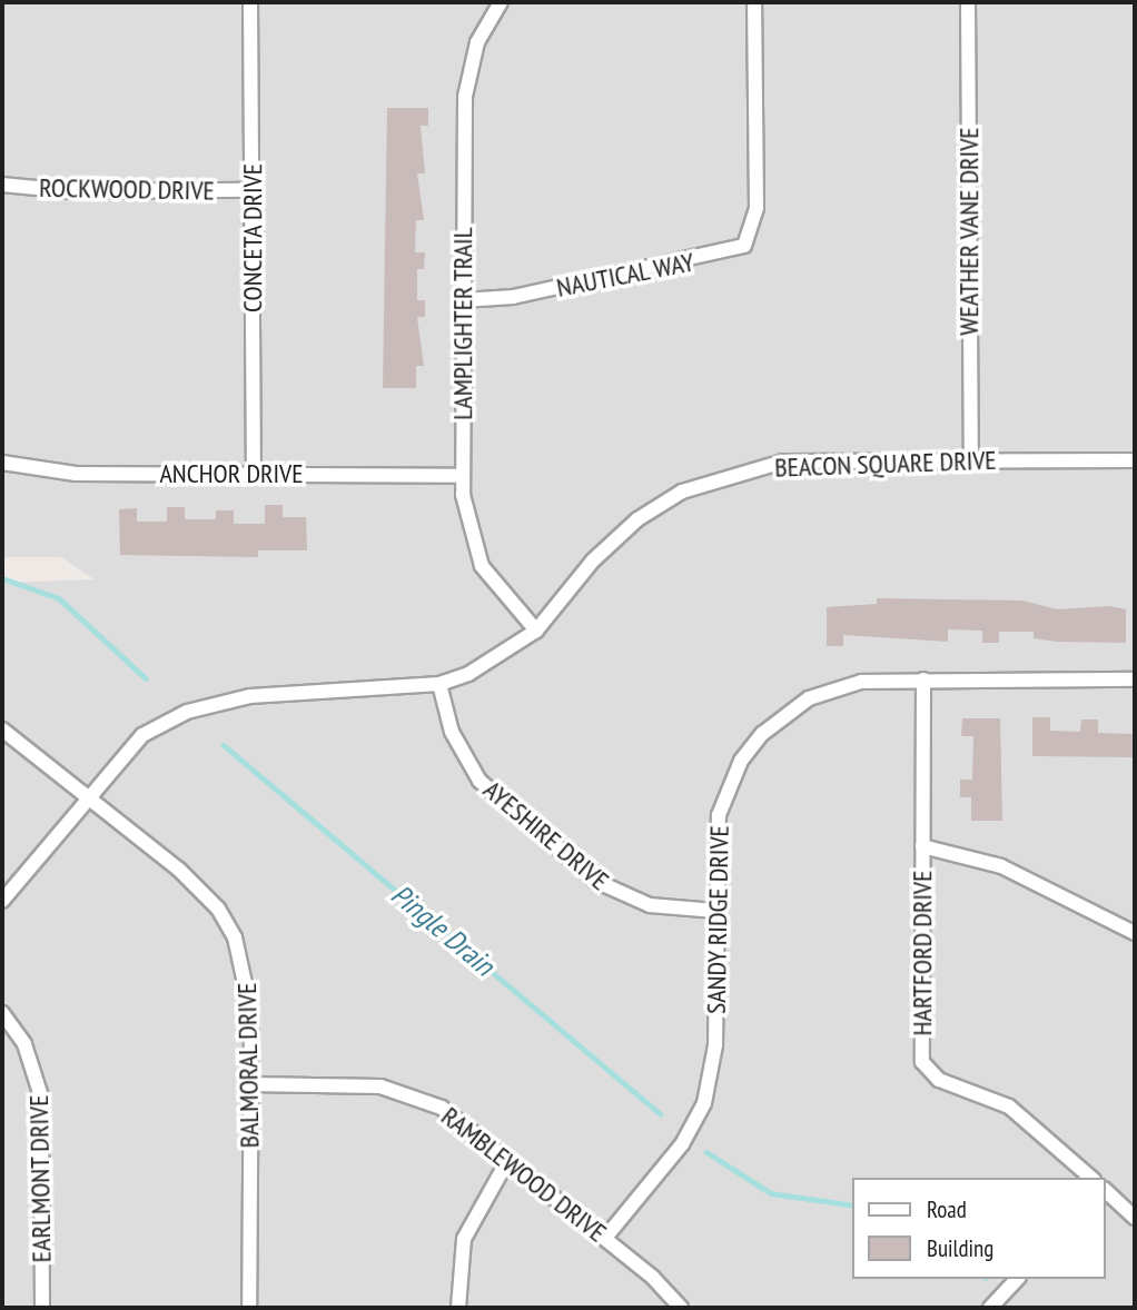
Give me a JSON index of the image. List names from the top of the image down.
{
  "streets": {
    "street": [
      "ROCKWOOD DRIVE",
      "WEATHER VANE DRIVE",
      "CONCETA DRIVE",
      "NAUTICAL WAY",
      "LAMPLIGHTER TRAIL",
      "BEACON SQUARE DRIVE",
      "ANCHOR DRIVE",
      "AYESHIRE DRIVE",
      "SANDY RIDGE DRIVE",
      "HARTFORD DRIVE",
      "BALMORAL DRIVE",
      "RAMBLEWOOD DRIVE",
      "EARLMONT DRIVE"
    ]
  },
  "crossings": [
    ["ROCKWOOD DRIVE", "CONCETA DRIVE"],
    ["WEATHER VANE DRIVE", "BEACON SQUARE DRIVE"],
    ["CONCETA DRIVE", "ANCHOR DRIVE"],
    ["NAUTICAL WAY", "LAMPLIGHTER TRAIL"],
    ["LAMPLIGHTER TRAIL", "BEACON SQUARE DRIVE"],
    ["LAMPLIGHTER TRAIL", "ANCHOR DRIVE"],
    ["BEACON SQUARE DRIVE", "AYESHIRE DRIVE"],
    ["BEACON SQUARE DRIVE", "BALMORAL DRIVE"],
    ["AYESHIRE DRIVE", "SANDY RIDGE DRIVE"],
    ["SANDY RIDGE DRIVE", "HARTFORD DRIVE"],
    ["SANDY RIDGE DRIVE", "RAMBLEWOOD DRIVE"],
    ["BALMORAL DRIVE", "RAMBLEWOOD DRIVE"]
  ],
  "water": ["Pingle Drain"],
  "legend": ["Road", "Building"]
}
